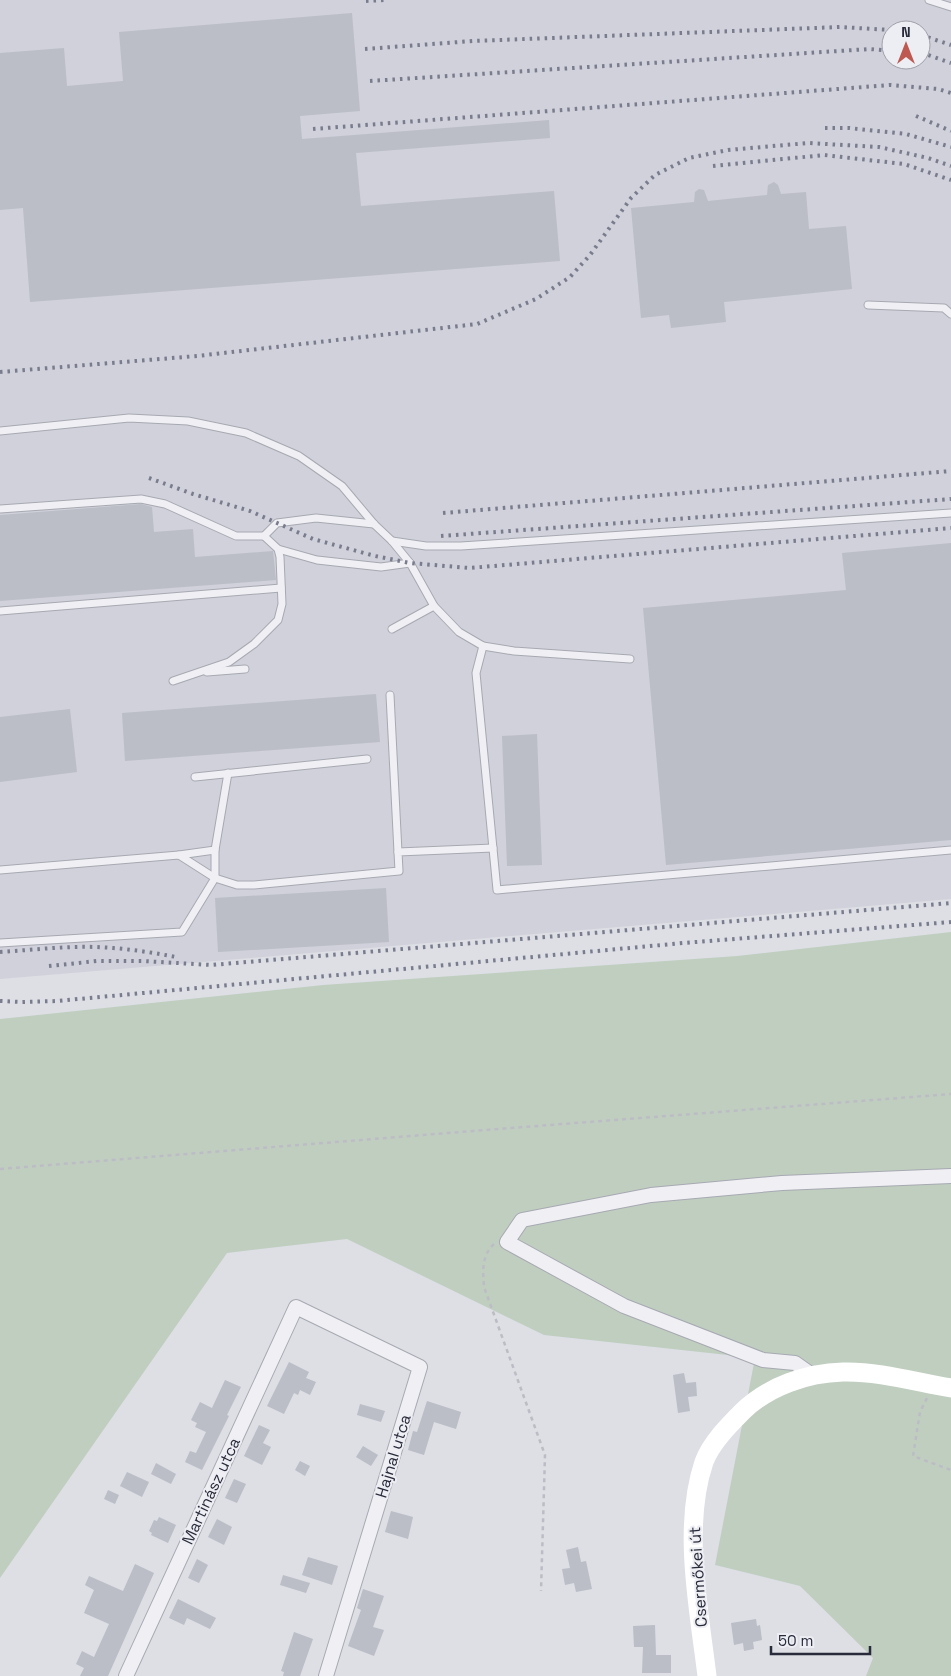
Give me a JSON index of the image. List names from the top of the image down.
{
  "streets": {
    "main road": ["Csermőkei út"],
    "street": ["Hajnal utca", "Martinász utca"]
  },
  "crossings": [
    ["Hajnal utca", "Martinász utca"]
  ],
  "scale_bar": "50 m",
  "north": "top"
}
